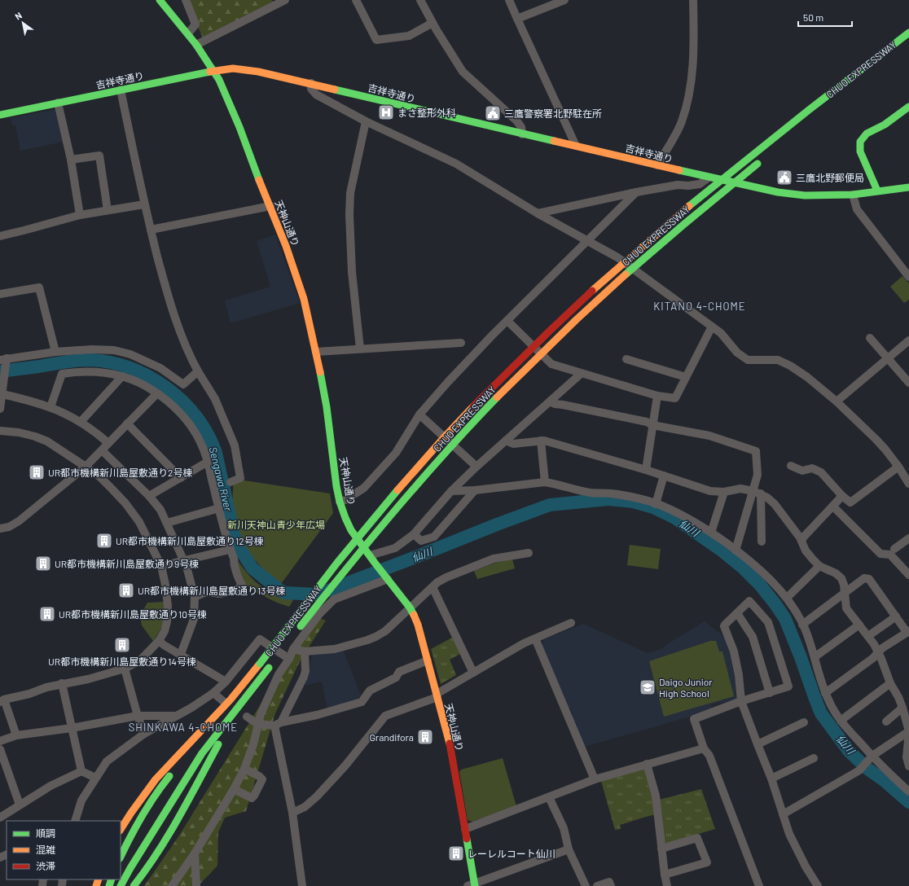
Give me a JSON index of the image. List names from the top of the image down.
{
  "streets": {
    "main road": ["CHUO EXPRESSWAY", "吉祥寺通り", "天神山通り"]
  },
  "crossings": [
    ["吉祥寺通り", "天神山通り"]
  ],
  "districts": ["KITANO 4-CHOME", "SHINKAWA 4-CHOME"],
  "water": ["Sengawa River", "仙川"],
  "parks": ["新川天神山青少年広場"],
  "places": {
    "hospital": ["まさ整形外科"],
    "public building": ["三鷹警察署北野駐在所", "三鷹北野郵便局"],
    "building": [
      "UR都市機構新川島屋敷通り2号棟",
      "UR都市機構新川島屋敷通り12号棟",
      "UR都市機構新川島屋敷通り9号棟",
      "UR都市機構新川島屋敷通り13号棟",
      "UR都市機構新川島屋敷通り10号棟",
      "UR都市機構新川島屋敷通り14号棟",
      "Grandifora",
      "レーレルコート仙川"
    ],
    "school or university": ["Daigo Junior High School"]
  },
  "legend": ["順調", "混雑", "渋滞"],
  "scale_bar": "50 m",
  "north": "top left"
}
